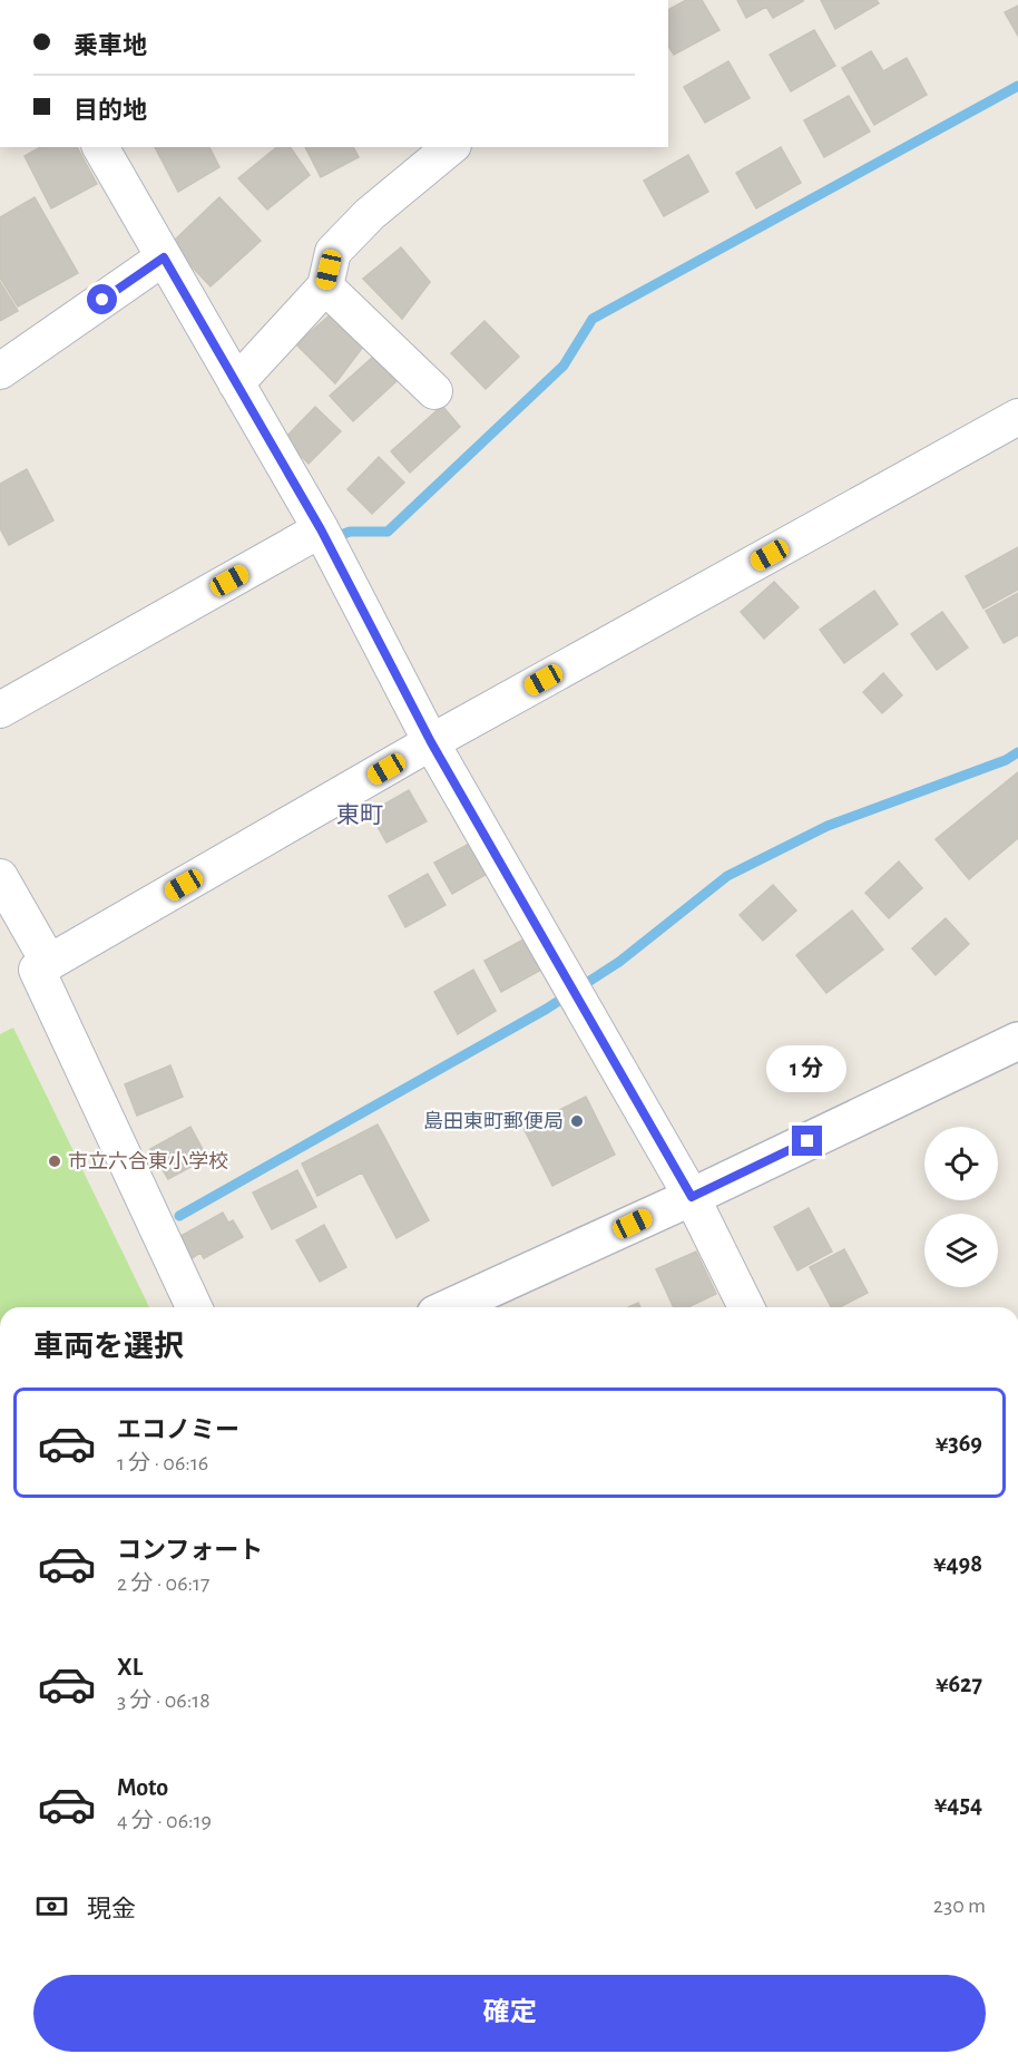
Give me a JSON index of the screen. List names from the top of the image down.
{
  "districts": ["東町"],
  "places": ["島田東町郵便局", "市立六合東小学校"],
  "page": {
    "banner": ["乗車地", "目的地"],
    "bubble": "1 分",
    "heading": "車両を選択",
    "list": [
      {
        "name": "エコノミー",
        "note": "1 分 · 06:16",
        "value": "¥369"
      },
      {
        "name": "コンフォート",
        "note": "2 分 · 06:17",
        "value": "¥498"
      },
      {
        "name": "XL",
        "note": "3 分 · 06:18",
        "value": "¥627"
      },
      {
        "name": "Moto",
        "note": "4 分 · 06:19",
        "value": "¥454"
      }
    ],
    "pay": ["現金", "230 m"],
    "buttons": "確定"
  }
}
